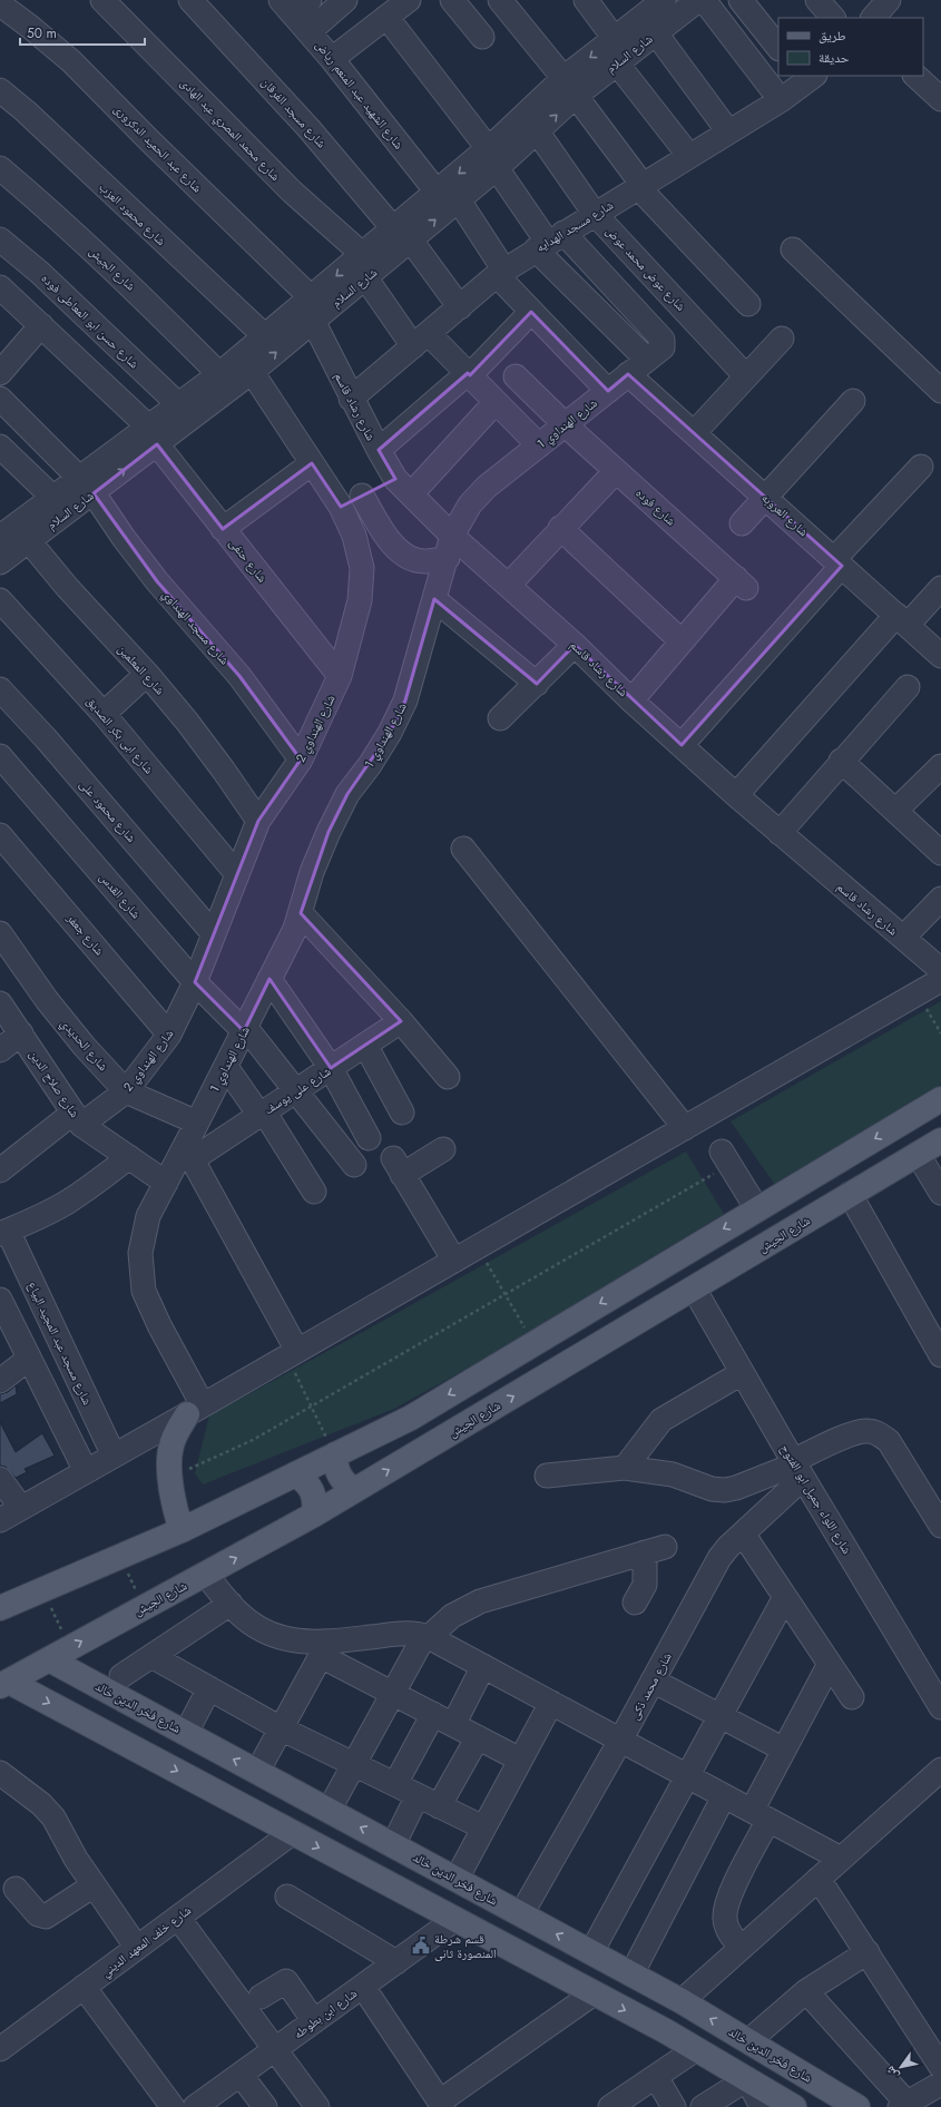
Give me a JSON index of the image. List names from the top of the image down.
{
  "streets": {
    "main road": ["شارع الجيش", "شارع فخر الدين خالد"],
    "street": [
      "شارع السلام",
      "شارع الشهيد عبد المنعم رياض",
      "شارع مسجد الفرقان",
      "شارع محمد المصري عبد الهادى",
      "شارع عبد الحميد الدكرورى",
      "شارع محمود العزب",
      "شارع مسجد الهدايه",
      "شارع عوض محمد عوض",
      "شارع حسن ابو المعاطى فوده",
      "شارع رشاد قاسم",
      "شارع الهنداوي 1",
      "شارع فوده",
      "شارع العروبه",
      "شارع حنفى",
      "شارع مسجد الهنداوي",
      "شارع المعلمين",
      "شارع الهنداوي 2",
      "شارع ابى بكر الصديق",
      "شارع محمود على",
      "شارع القدس",
      "شارع جعفر",
      "شارع الحديدي",
      "شارع صلاح الدين",
      "شارع على يوسف",
      "شارع مسجد عبد المجيد البياع",
      "شارع اللواء جميل ابو الفتوح",
      "شارع محمد ذكى",
      "شارع خلف المعهد الديني",
      "شارع ابن بطوطه"
    ]
  },
  "crossings": [
    ["شارع السلام", "شارع الشهيد عبد المنعم رياض"],
    ["شارع السلام", "شارع مسجد الفرقان"],
    ["شارع السلام", "شارع محمد المصري عبد الهادى"],
    ["شارع السلام", "شارع عبد الحميد الدكرورى"],
    ["شارع السلام", "شارع محمود العزب"],
    ["شارع السلام", "شارع الجيش"],
    ["شارع السلام", "شارع عوض محمد عوض"],
    ["شارع السلام", "شارع حسن ابو المعاطى فوده"],
    ["شارع السلام", "شارع رشاد قاسم"],
    ["شارع السلام", "شارع حنفى"],
    ["شارع السلام", "شارع مسجد الهنداوي"],
    ["شارع السلام", "شارع المعلمين"],
    ["شارع السلام", "شارع الهنداوي 2"],
    ["شارع مسجد الفرقان", "شارع مسجد الهدايه"],
    ["شارع مسجد الهدايه", "شارع عوض محمد عوض"],
    ["شارع مسجد الهدايه", "شارع رشاد قاسم"],
    ["شارع مسجد الهدايه", "شارع الهنداوي 1"],
    ["شارع الجيش", "شارع اللواء جميل ابو الفتوح"],
    ["شارع الجيش", "شارع فخر الدين خالد"],
    ["شارع رشاد قاسم", "شارع الهنداوي 1"],
    ["شارع الهنداوي 1", "شارع فوده"],
    ["شارع الهنداوي 1", "شارع العروبه"],
    ["شارع الهنداوي 1", "شارع القدس"],
    ["شارع الهنداوي 1", "شارع الحديدي"],
    ["شارع الهنداوي 1", "شارع صلاح الدين"],
    ["شارع الهنداوي 1", "شارع على يوسف"],
    ["شارع حنفى", "شارع الهنداوي 2"],
    ["شارع مسجد الهنداوي", "شارع الهنداوي 2"],
    ["شارع المعلمين", "شارع الهنداوي 2"],
    ["شارع الهنداوي 2", "شارع ابى بكر الصديق"],
    ["شارع الهنداوي 2", "شارع محمود على"],
    ["شارع الهنداوي 2", "شارع القدس"],
    ["شارع الهنداوي 2", "شارع جعفر"],
    ["شارع الهنداوي 2", "شارع الحديدي"],
    ["شارع الهنداوي 2", "شارع صلاح الدين"],
    ["شارع القدس", "شارع على يوسف"],
    ["شارع اللواء جميل ابو الفتوح", "شارع محمد ذكى"],
    ["شارع محمد ذكى", "شارع فخر الدين خالد"]
  ],
  "places": {
    "public building": ["قسم شرطة المنصورة ثانى"]
  },
  "legend": ["طريق", "حديقة"],
  "scale_bar": "50 m",
  "north": "bottom left"
}
